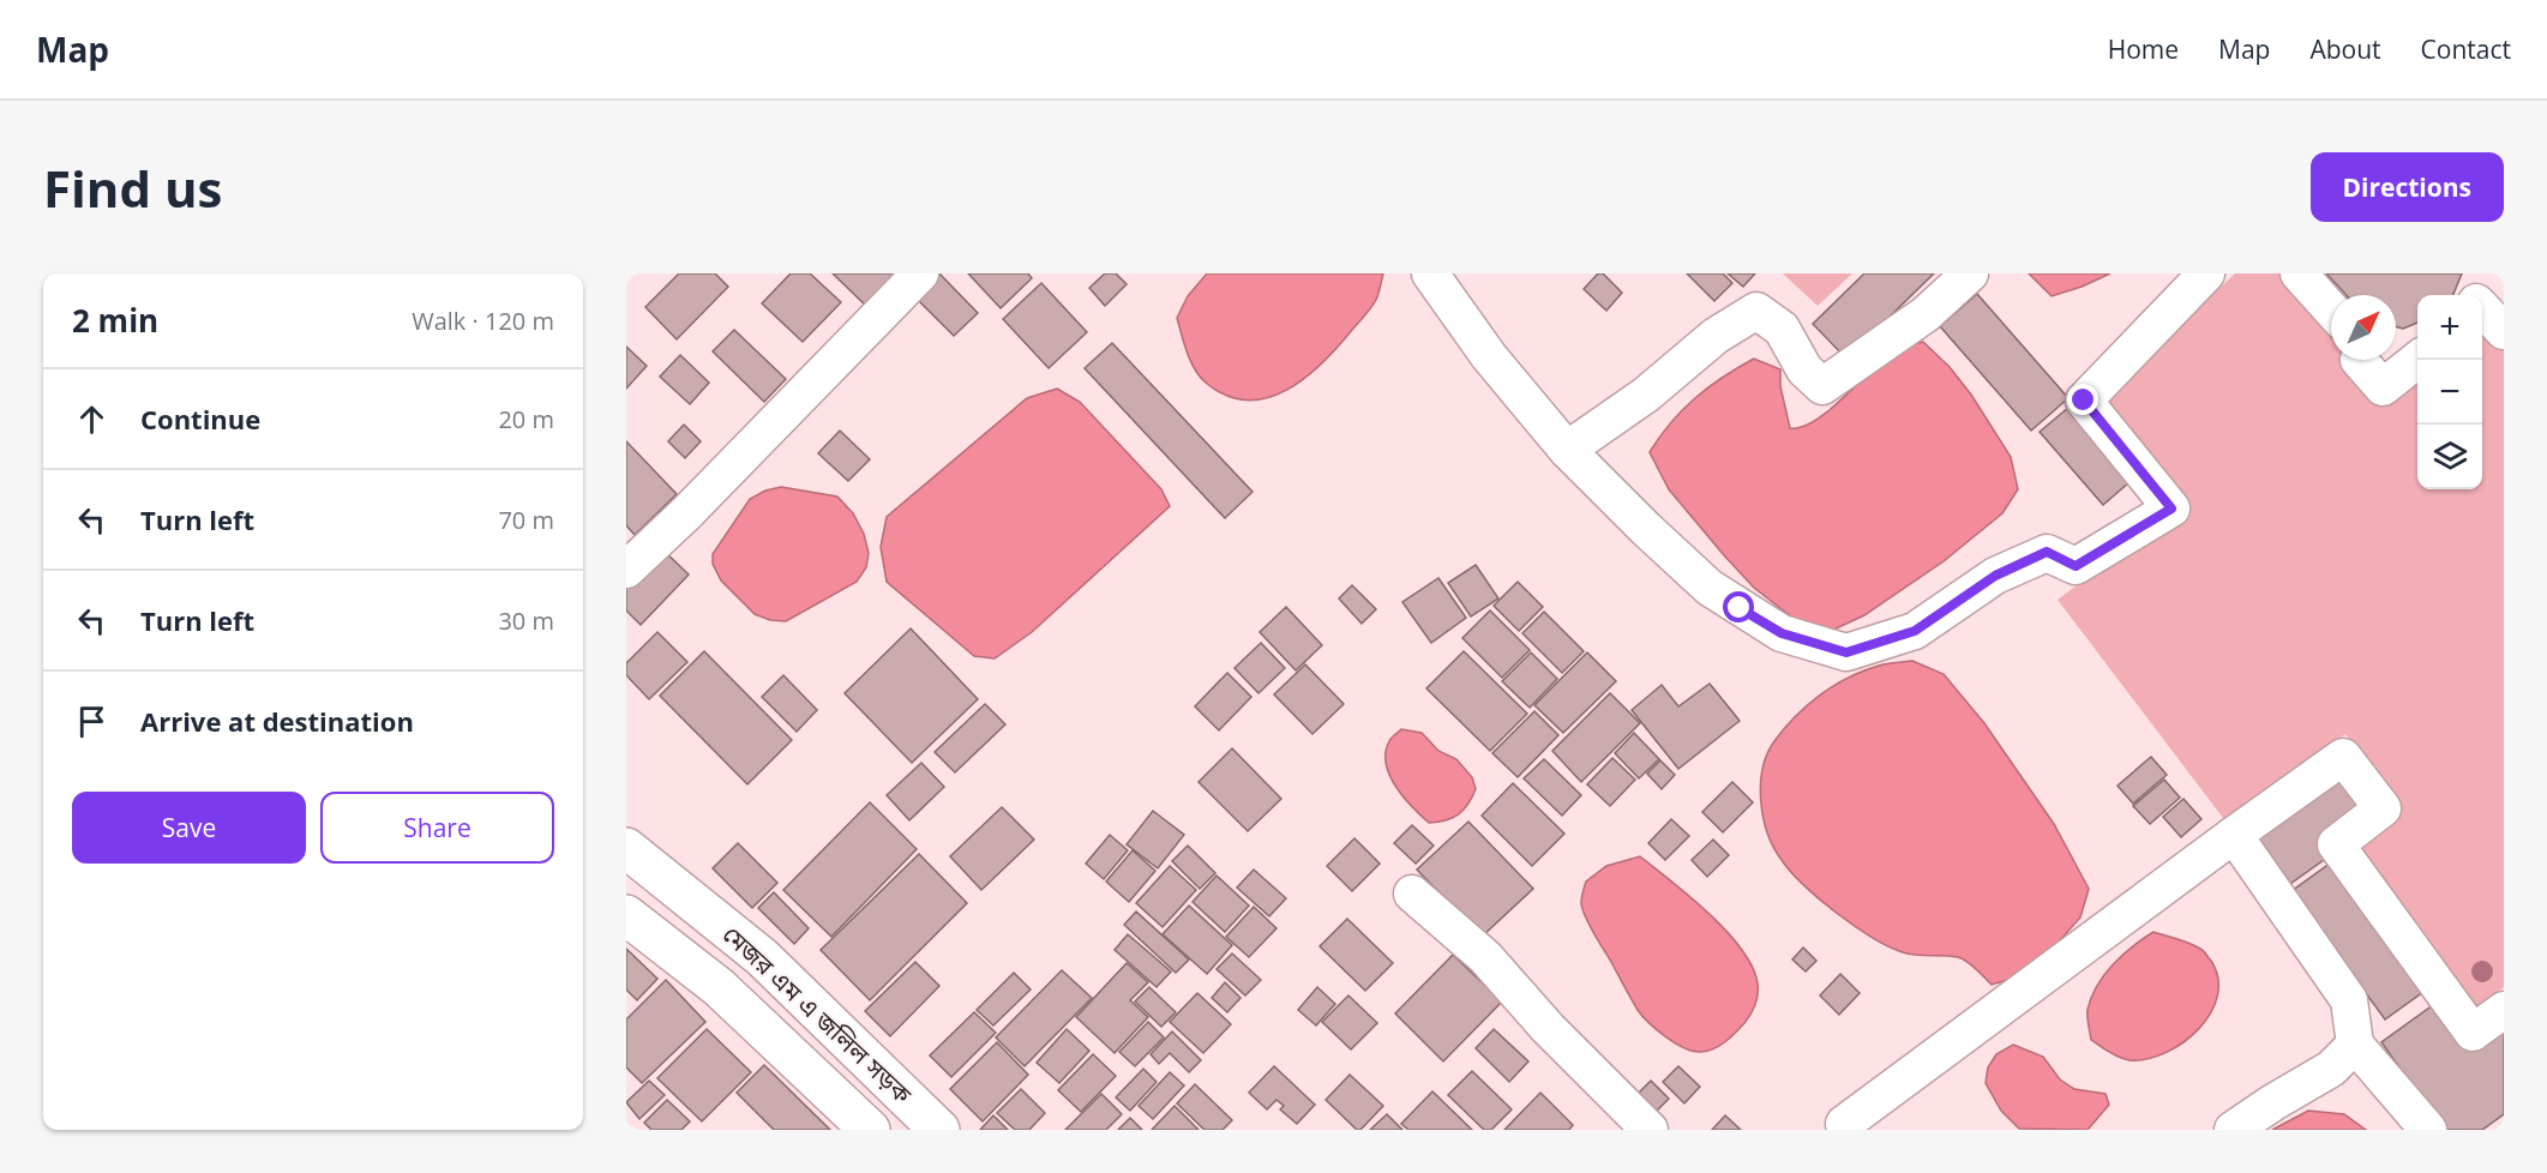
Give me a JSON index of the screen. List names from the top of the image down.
{
  "streets": {
    "main road": ["মেজর এম এ জলিল সড়ক"]
  },
  "north": "top right",
  "page": {
    "header": "Map",
    "nav": [
      "Home",
      "Map",
      "About",
      "Contact"
    ],
    "buttons": [
      "Directions",
      ["Save", "Share"]
    ],
    "title": "Find us",
    "heading": ["2 min", "Walk · 120 m"],
    "map_buttons": ["+", "−"],
    "list": [
      ["Continue", "20 m"],
      ["Turn left", "70 m"],
      ["Turn left", "30 m"],
      "Arrive at destination"
    ]
  }
}
